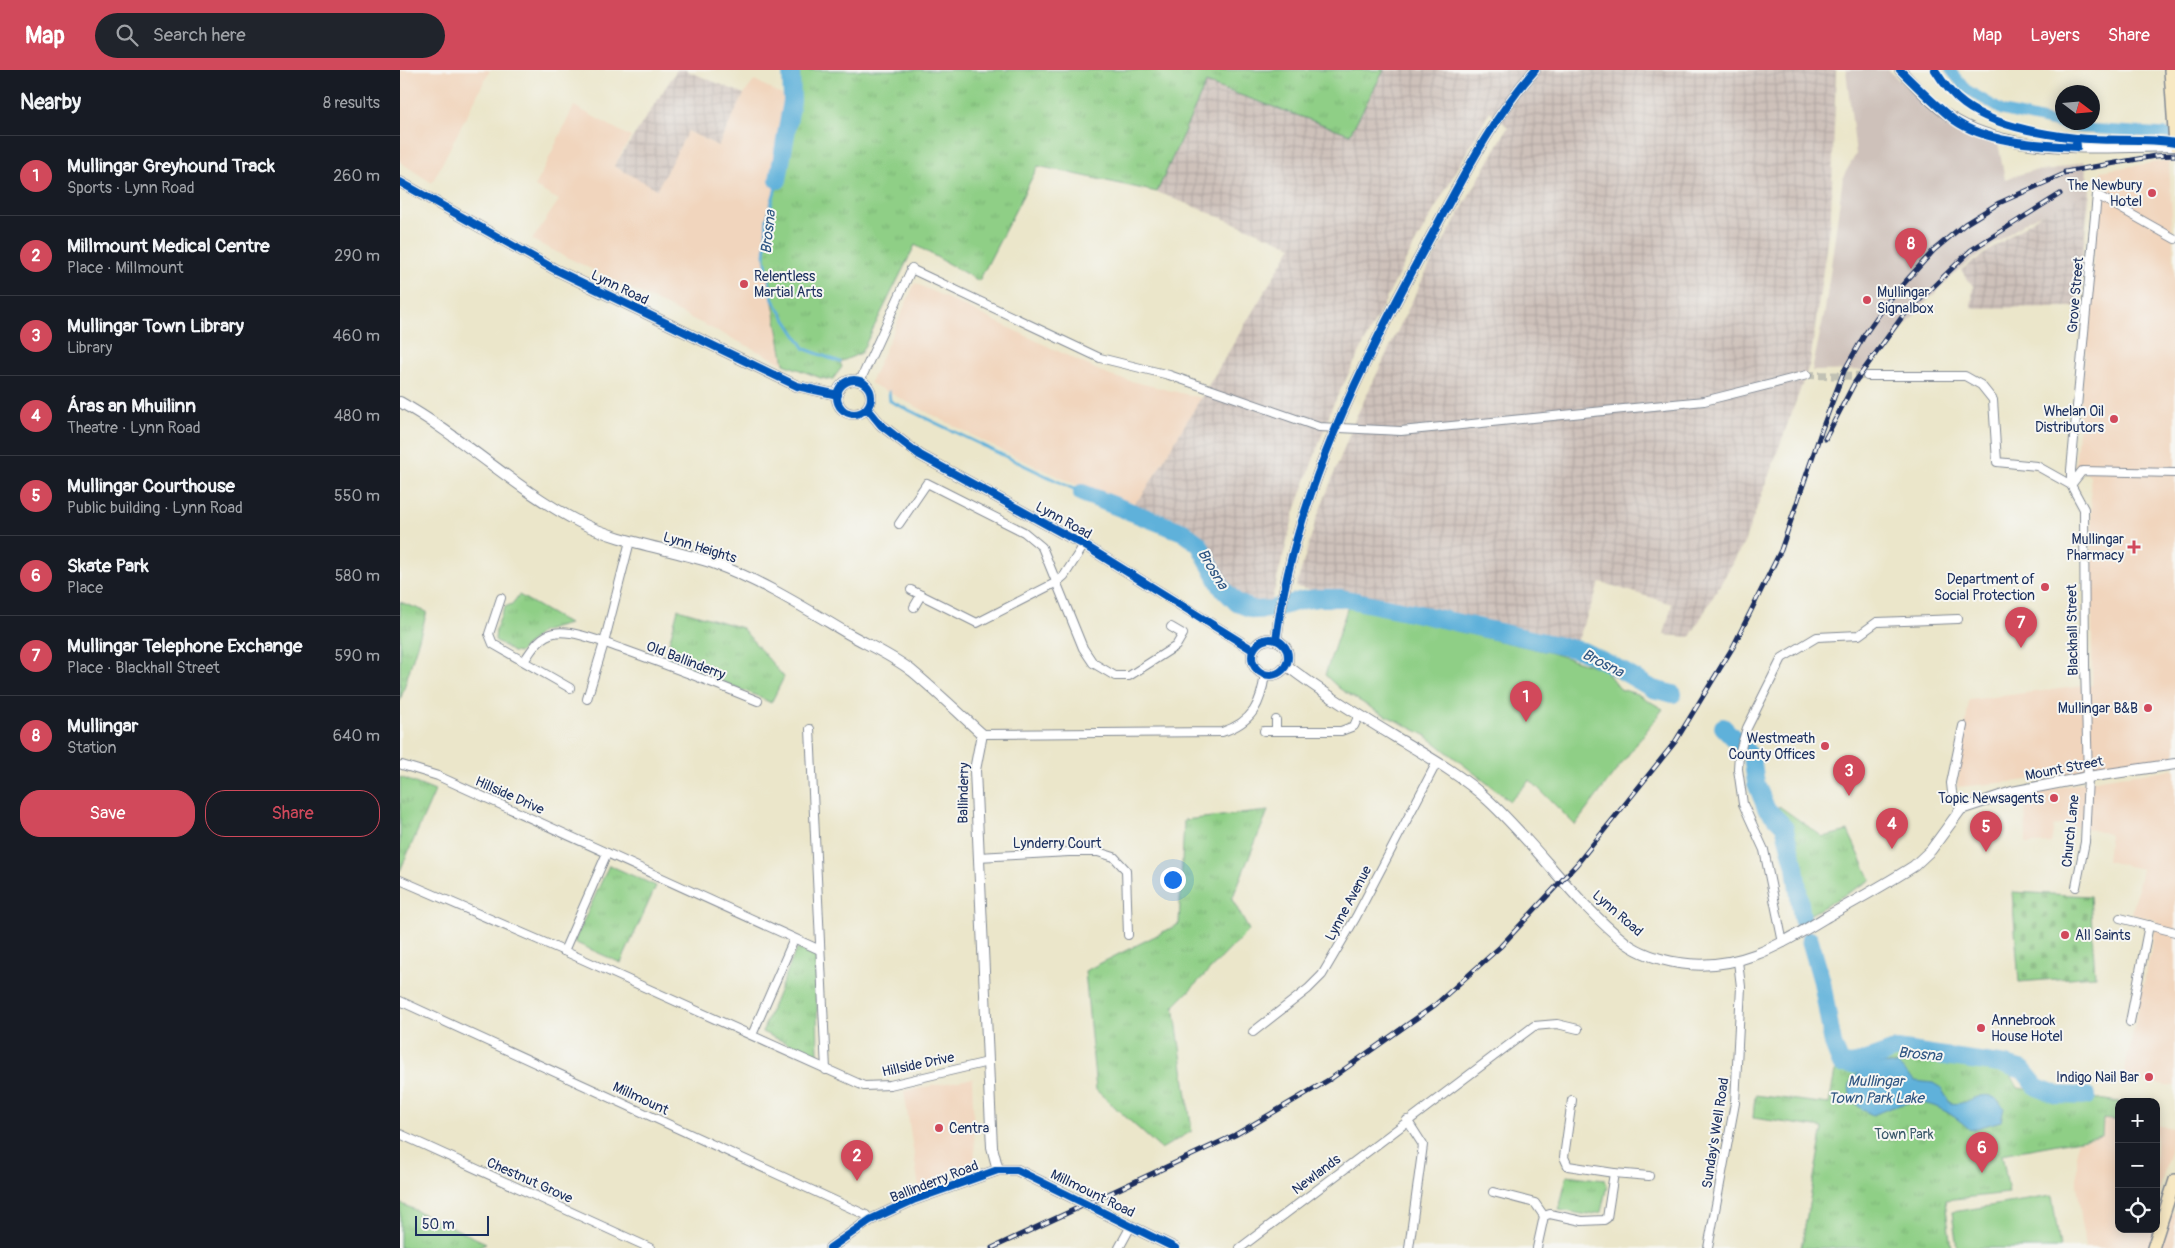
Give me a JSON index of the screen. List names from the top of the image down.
{
  "streets": {
    "street": [
      "Lynn Road",
      "Grove Street",
      "Lynn Heights",
      "Blackhall Street",
      "Old Ballinderry",
      "Mount Street",
      "Ballinderry",
      "Hillside Drive",
      "Church Lane",
      "Lynderry Court",
      "Lynne Avenue",
      "Millmount",
      "Sunday's Well Road",
      "Newlands",
      "Chestnut Grove",
      "Ballinderry Road",
      "Millmount Road"
    ]
  },
  "crossings": [
    ["Lynn Road", "Mount Street"],
    ["Lynn Road", "Lynne Avenue"],
    ["Lynn Road", "Sunday's Well Road"],
    ["Grove Street", "Blackhall Street"],
    ["Lynn Heights", "Ballinderry"],
    ["Blackhall Street", "Mount Street"],
    ["Blackhall Street", "Church Lane"],
    ["Mount Street", "Church Lane"],
    ["Ballinderry", "Hillside Drive"],
    ["Ballinderry", "Lynderry Court"],
    ["Ballinderry", "Ballinderry Road"],
    ["Ballinderry", "Millmount Road"],
    ["Millmount", "Ballinderry Road"],
    ["Ballinderry Road", "Millmount Road"]
  ],
  "water": ["Brosna", "Mullingar Town Park Lake"],
  "parks": ["Town Park"],
  "places": {
    "other": [
      "The Newbury Hotel",
      "Relentless Martial Arts",
      "Mullingar Signalbox",
      "Whelan Oil Distributors",
      "Department of Social Protection",
      "Mullingar B&B",
      "Westmeath County Offices",
      "Topic Newsagents",
      "All Saints",
      "Annebrook House Hotel",
      "Indigo Nail Bar",
      "Centra"
    ],
    "health": ["Mullingar Pharmacy"]
  },
  "scale_bar": "50 m",
  "north": "right",
  "page": {
    "header": "Map",
    "search": "Search here",
    "nav": ["Map", "Layers", "Share"],
    "heading": ["Nearby", "8 results"],
    "list": [
      {
        "mark": "1",
        "name": "Mullingar Greyhound Track",
        "note": "Sports · Lynn Road",
        "value": "260 m"
      },
      {
        "mark": "2",
        "name": "Millmount Medical Centre",
        "note": "Place · Millmount",
        "value": "290 m"
      },
      {
        "mark": "3",
        "name": "Mullingar Town Library",
        "note": "Library",
        "value": "460 m"
      },
      {
        "mark": "4",
        "name": "Áras an Mhuilinn",
        "note": "Theatre · Lynn Road",
        "value": "480 m"
      },
      {
        "mark": "5",
        "name": "Mullingar Courthouse",
        "note": "Public building · Lynn Road",
        "value": "550 m"
      },
      {
        "mark": "6",
        "name": "Skate Park",
        "note": "Place",
        "value": "580 m"
      },
      {
        "mark": "7",
        "name": "Mullingar Telephone Exchange",
        "note": "Place · Blackhall Street",
        "value": "590 m"
      },
      {
        "mark": "8",
        "name": "Mullingar",
        "note": "Station",
        "value": "640 m"
      }
    ],
    "pins": [
      "8",
      "7",
      "1",
      "3",
      "4",
      "5",
      "6",
      "2"
    ],
    "buttons": ["Save", "Share"],
    "map_buttons": ["+", "−"],
    "scale": "50 m"
  }
}
